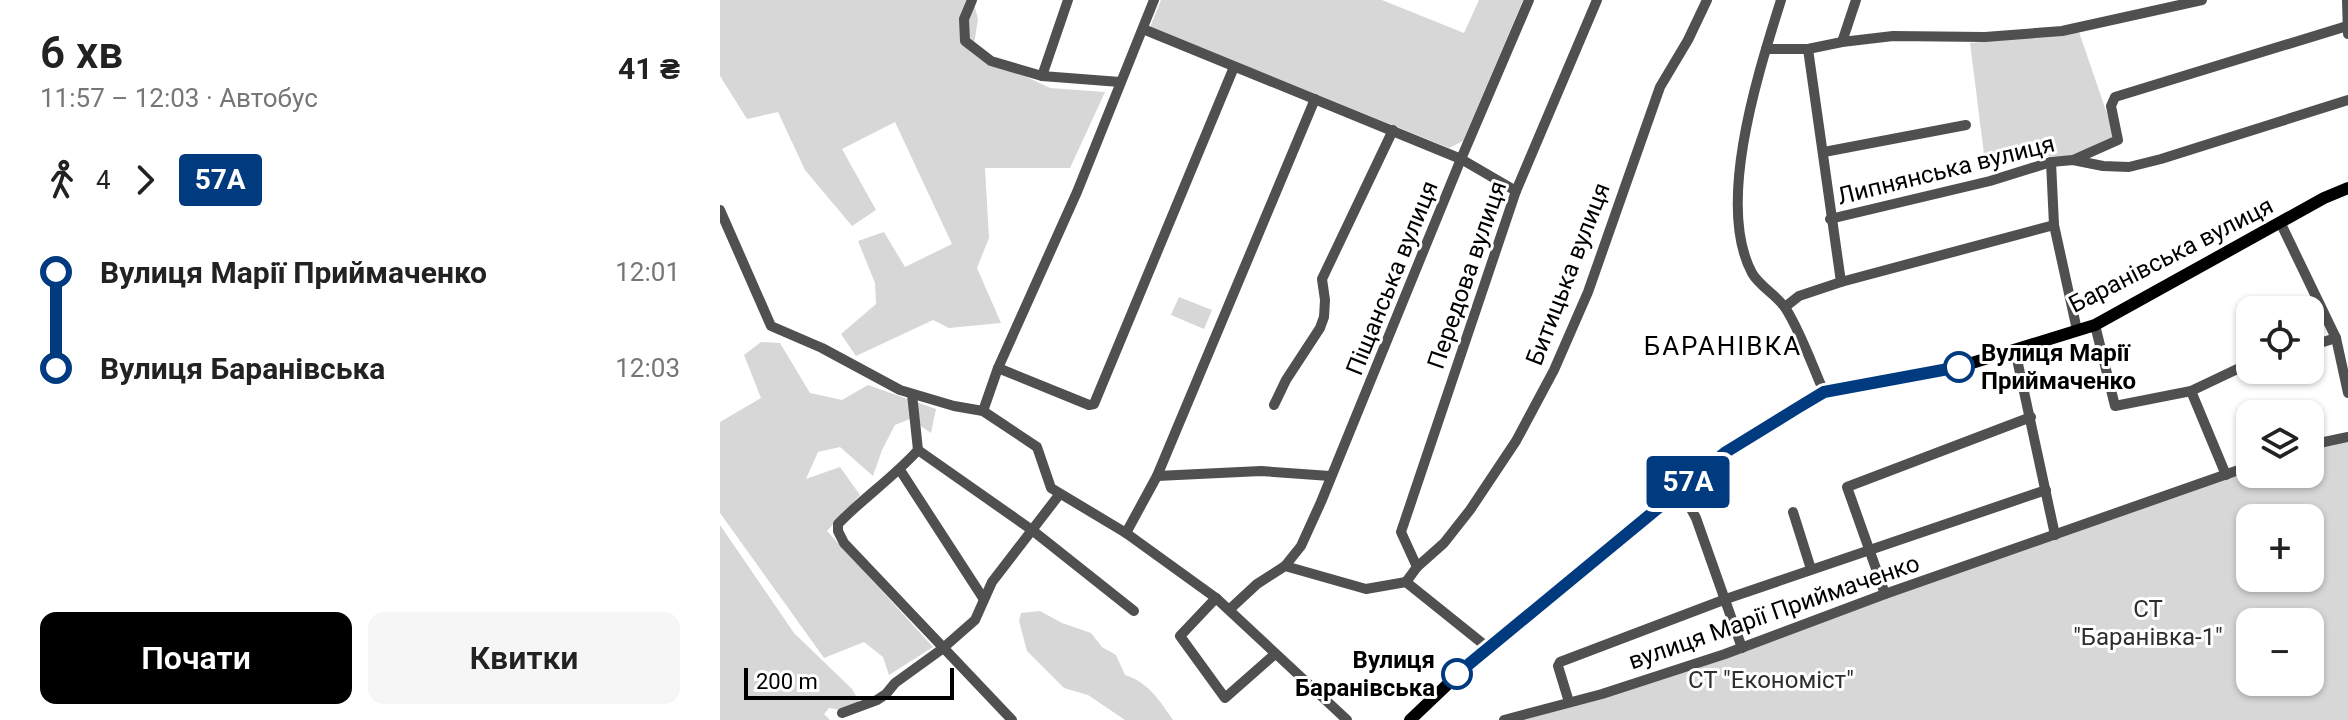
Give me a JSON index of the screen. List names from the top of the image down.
{
  "streets": {
    "main road": ["Баранівська вулиця"],
    "street": [
      "Липнянська вулиця",
      "Битицька вулиця",
      "Передова вулиця",
      "Піщанська вулиця",
      "вулиця Марії Приймаченко"
    ]
  },
  "crossings": [
    ["Битицька вулиця", "Передова вулиця"]
  ],
  "districts": ["БАРАНІВКА"],
  "parks": ["СТ \"Баранівка-1\"", "СТ \"Економіст\""],
  "places": ["Вулиця Марії Приймаченко", "Вулиця Баранівська"],
  "lines": ["bus line 57А"],
  "scale_bar": "200 m",
  "page": {
    "heading": ["6 хв", "11:57 – 12:03 · Автобус", "41 ₴"],
    "on_map": "57А",
    "legs": ["4", "57А"],
    "list": [
      {
        "name": "Вулиця Марії Приймаченко",
        "value": "12:01"
      },
      {
        "name": "Вулиця Баранівська",
        "value": "12:03"
      }
    ],
    "map_buttons": ["+", "−"],
    "buttons": ["Почати", "Квитки"],
    "scale": "200 m"
  }
}
